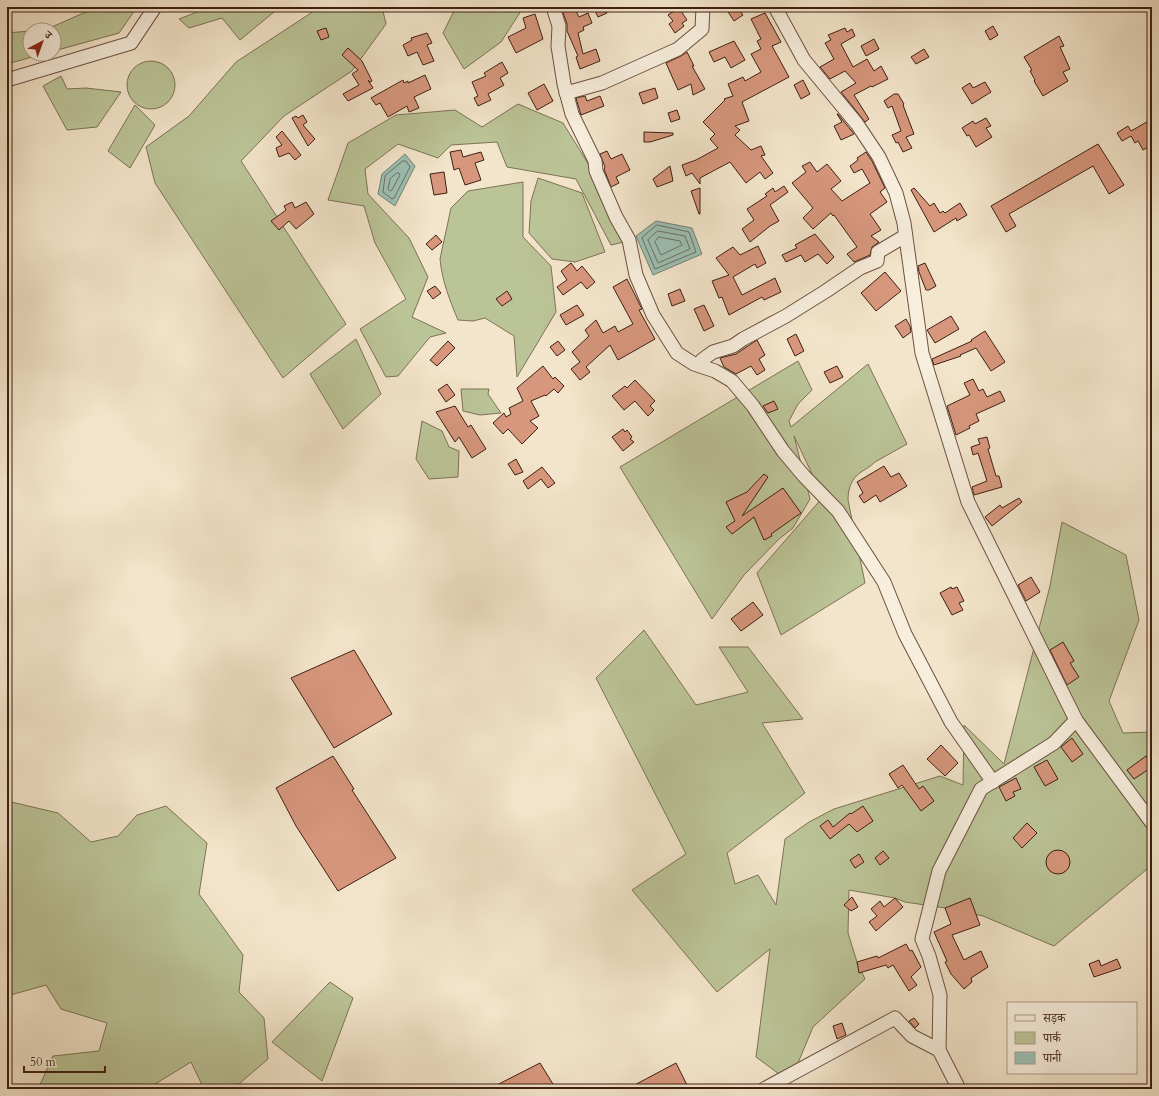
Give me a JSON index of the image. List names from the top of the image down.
{
  "legend": ["सड़क", "पार्क", "पानी"],
  "scale_bar": "50 m",
  "north": "top right"
}
